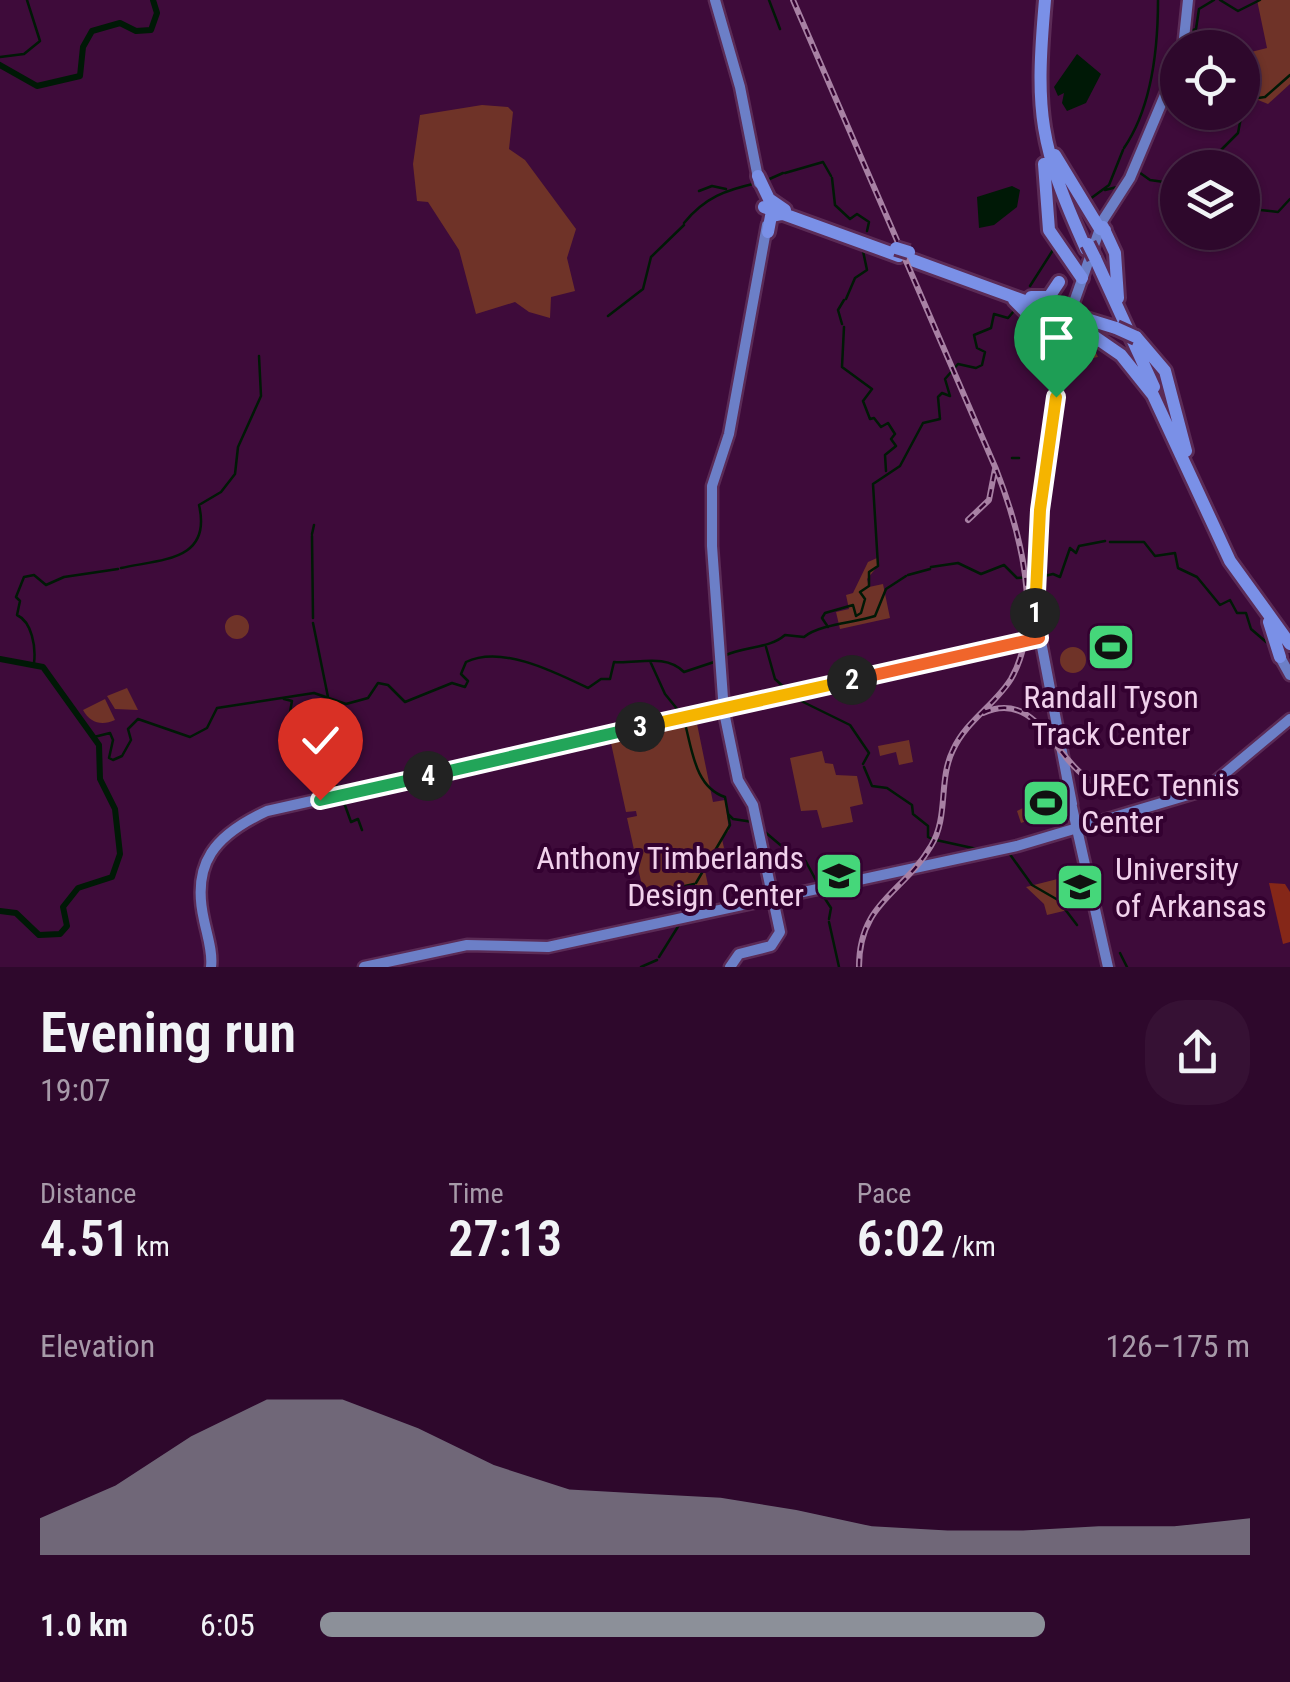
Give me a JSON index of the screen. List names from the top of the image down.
{
  "places": {
    "sports": ["Randall Tyson Track Center", "UREC Tennis Center"],
    "school or university": ["Anthony Timberlands Design Center", "University of Arkansas"]
  },
  "page": {
    "pins": [
      "1",
      "2",
      "3",
      "4"
    ],
    "heading": ["Evening run", "19:07"],
    "stats": [
      ["Distance", "4.51 km"],
      ["Time", "27:13"],
      ["Pace", "6:02 /km"]
    ],
    "chart": ["Elevation", "126–175 m"],
    "list": [
      {
        "name": "1.0 km",
        "note": "6:05"
      }
    ]
  }
}
